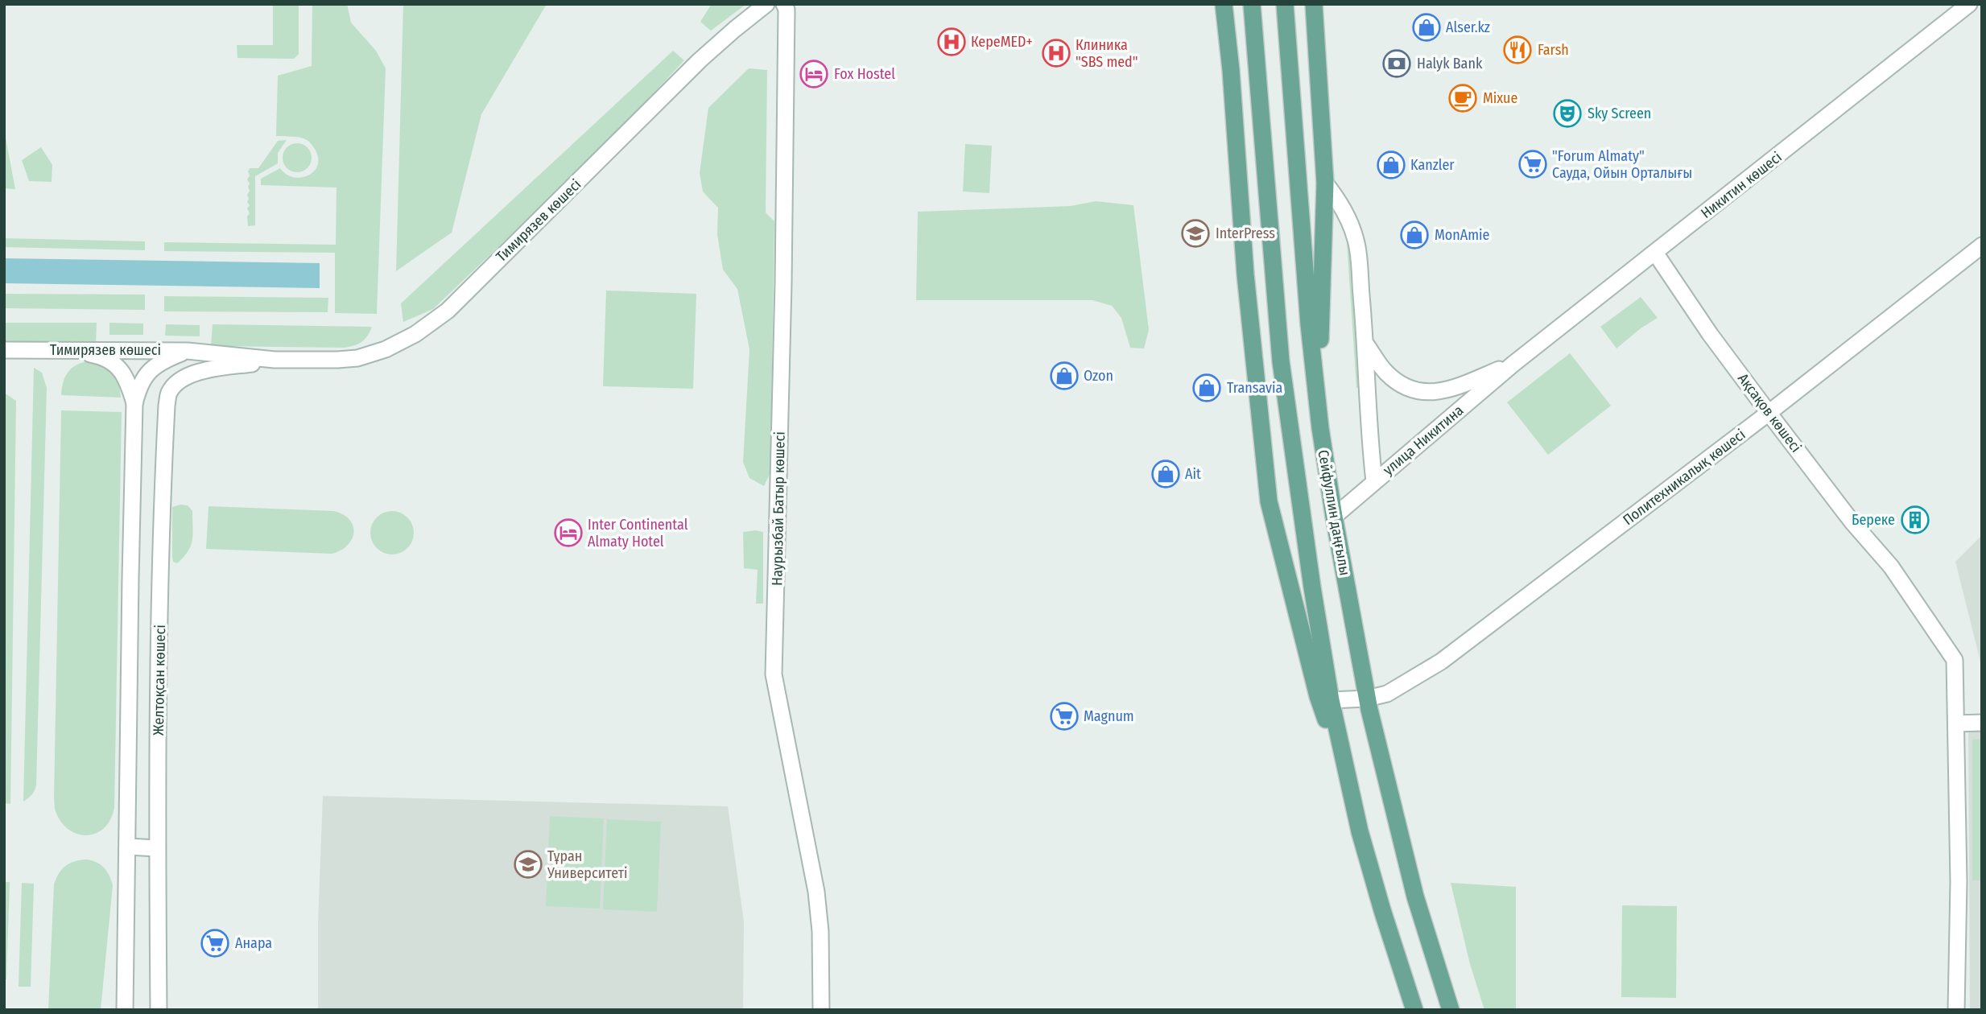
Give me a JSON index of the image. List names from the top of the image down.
{
  "streets": {
    "main road": ["Сейфуллин даңғылы"],
    "street": [
      "Никитин көшесі",
      "Тимирязев көшесі",
      "Ақсақов көшесі",
      "улица Никитина",
      "Политехникалық көшесі",
      "Наурызбай Батыр көшесі",
      "Желтоқсан көшесі"
    ]
  },
  "crossings": [
    ["Никитин көшесі", "Ақсақов көшесі"],
    ["Никитин көшесі", "улица Никитина"],
    ["Тимирязев көшесі", "Желтоқсан көшесі"],
    ["Ақсақов көшесі", "Политехникалық көшесі"],
    ["улица Никитина", "Сейфуллин даңғылы"],
    ["Политехникалық көшесі", "Сейфуллин даңғылы"]
  ],
  "places": {
    "shop": [
      "Alser.kz",
      "Kanzler",
      "MonAmie",
      "Ozon",
      "Transavia",
      "Ait"
    ],
    "hospital": ["КереMED+", "Клиника \"SBS med\""],
    "restaurant": ["Farsh"],
    "bank": ["Halyk Bank"],
    "hotel": ["Fox Hostel", "Inter Continental Almaty Hotel"],
    "cafe": ["Mixue"],
    "theatre": ["Sky Screen"],
    "supermarket": ["\"Forum Almaty\" Сауда, Ойын Орталығы", "Magnum", "Анара"],
    "school or university": ["InterPress", "Тұран Университеті"],
    "building": ["Береке"]
  }
}
